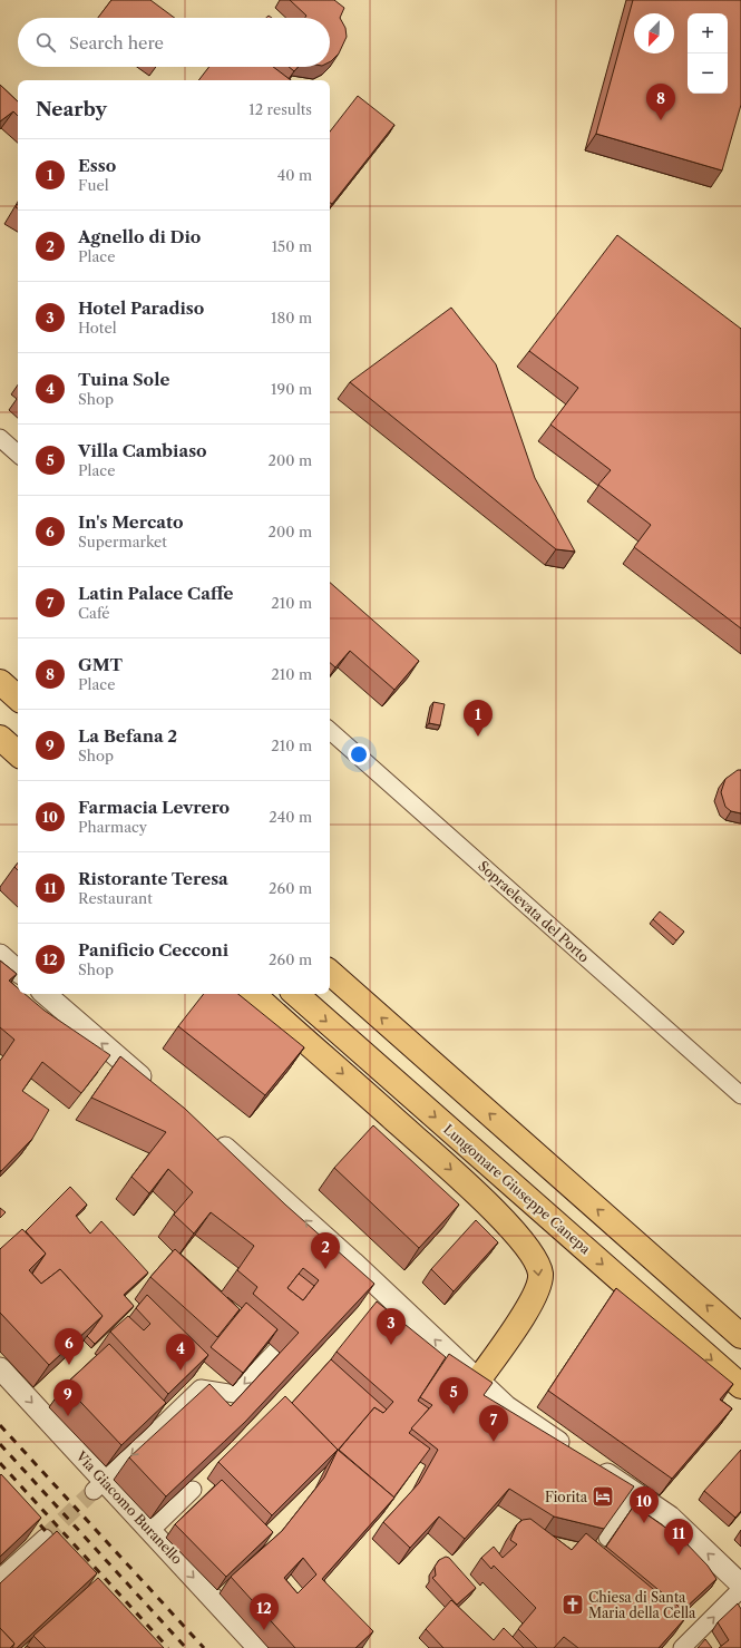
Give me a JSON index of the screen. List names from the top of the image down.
{
  "streets": {
    "highway": ["Lungomare Giuseppe Canepa"],
    "street": ["Sopraelevata del Porto", "Via Giacomo Buranello"]
  },
  "one_way": ["Via Giacomo Buranello"],
  "places": {
    "hotel": ["Fiorita"],
    "church": ["Chiesa di Santa Maria della Cella"]
  },
  "north": "bottom left",
  "page": {
    "map_buttons": ["+", "−"],
    "search": "Search here",
    "heading": ["Nearby", "12 results"],
    "pins": [
      "8",
      "1",
      "2",
      "3",
      "6",
      "4",
      "5",
      "9",
      "7",
      "10",
      "11",
      "12"
    ],
    "list": [
      {
        "mark": "1",
        "name": "Esso",
        "note": "Fuel",
        "value": "40 m"
      },
      {
        "mark": "2",
        "name": "Agnello di Dio",
        "note": "Place",
        "value": "150 m"
      },
      {
        "mark": "3",
        "name": "Hotel Paradiso",
        "note": "Hotel",
        "value": "180 m"
      },
      {
        "mark": "4",
        "name": "Tuina Sole",
        "note": "Shop",
        "value": "190 m"
      },
      {
        "mark": "5",
        "name": "Villa Cambiaso",
        "note": "Place",
        "value": "200 m"
      },
      {
        "mark": "6",
        "name": "In's Mercato",
        "note": "Supermarket",
        "value": "200 m"
      },
      {
        "mark": "7",
        "name": "Latin Palace Caffe",
        "note": "Café",
        "value": "210 m"
      },
      {
        "mark": "8",
        "name": "GMT",
        "note": "Place",
        "value": "210 m"
      },
      {
        "mark": "9",
        "name": "La Befana 2",
        "note": "Shop",
        "value": "210 m"
      },
      {
        "mark": "10",
        "name": "Farmacia Levrero",
        "note": "Pharmacy",
        "value": "240 m"
      },
      {
        "mark": "11",
        "name": "Ristorante Teresa",
        "note": "Restaurant",
        "value": "260 m"
      },
      {
        "mark": "12",
        "name": "Panificio Cecconi",
        "note": "Shop",
        "value": "260 m"
      }
    ]
  }
}
